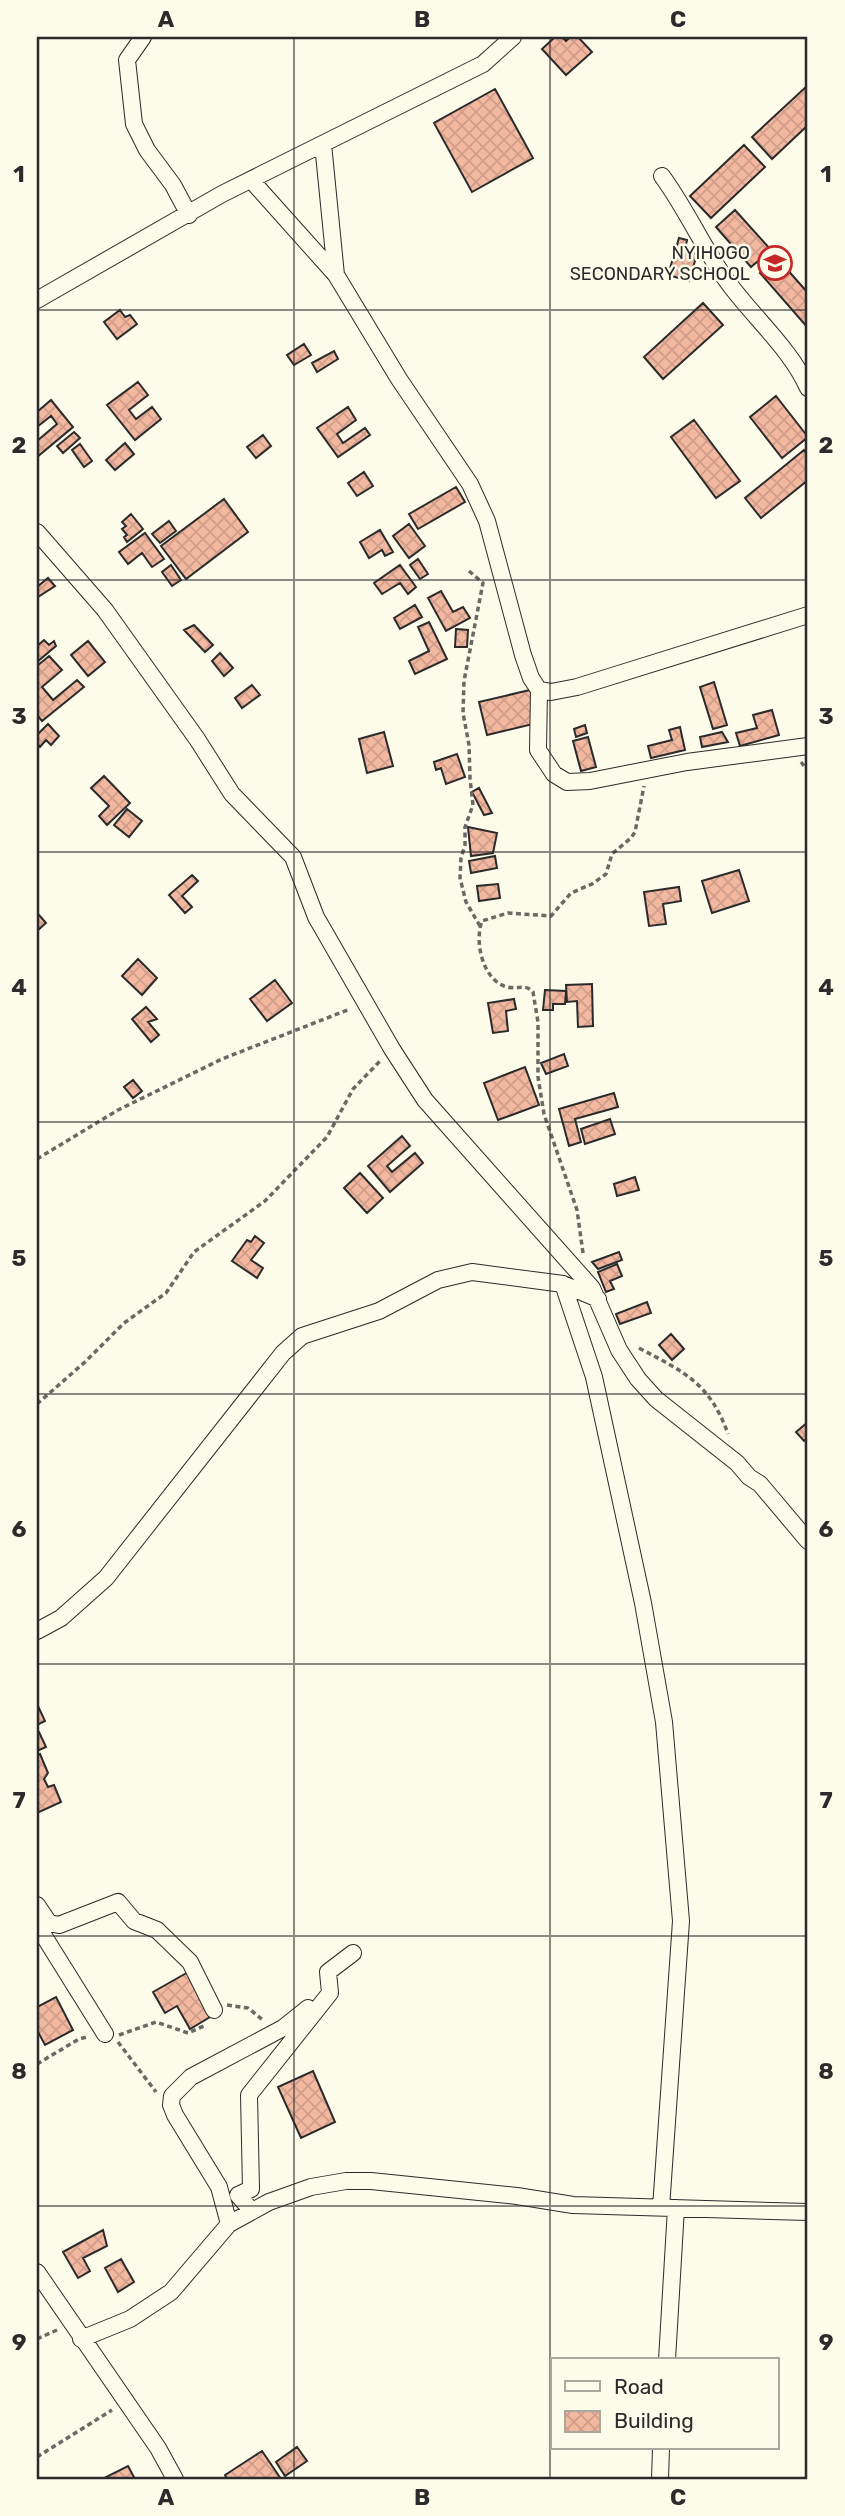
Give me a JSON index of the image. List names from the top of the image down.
{
  "places": {
    "school or university": ["NYIHOGO SECONDARY SCHOOL"]
  },
  "legend": ["Road", "Building"],
  "grid": {
    "columns": ["A", "B", "C"],
    "rows": [
      "1",
      "2",
      "3",
      "4",
      "5",
      "6",
      "7",
      "8",
      "9"
    ]
  }
}
